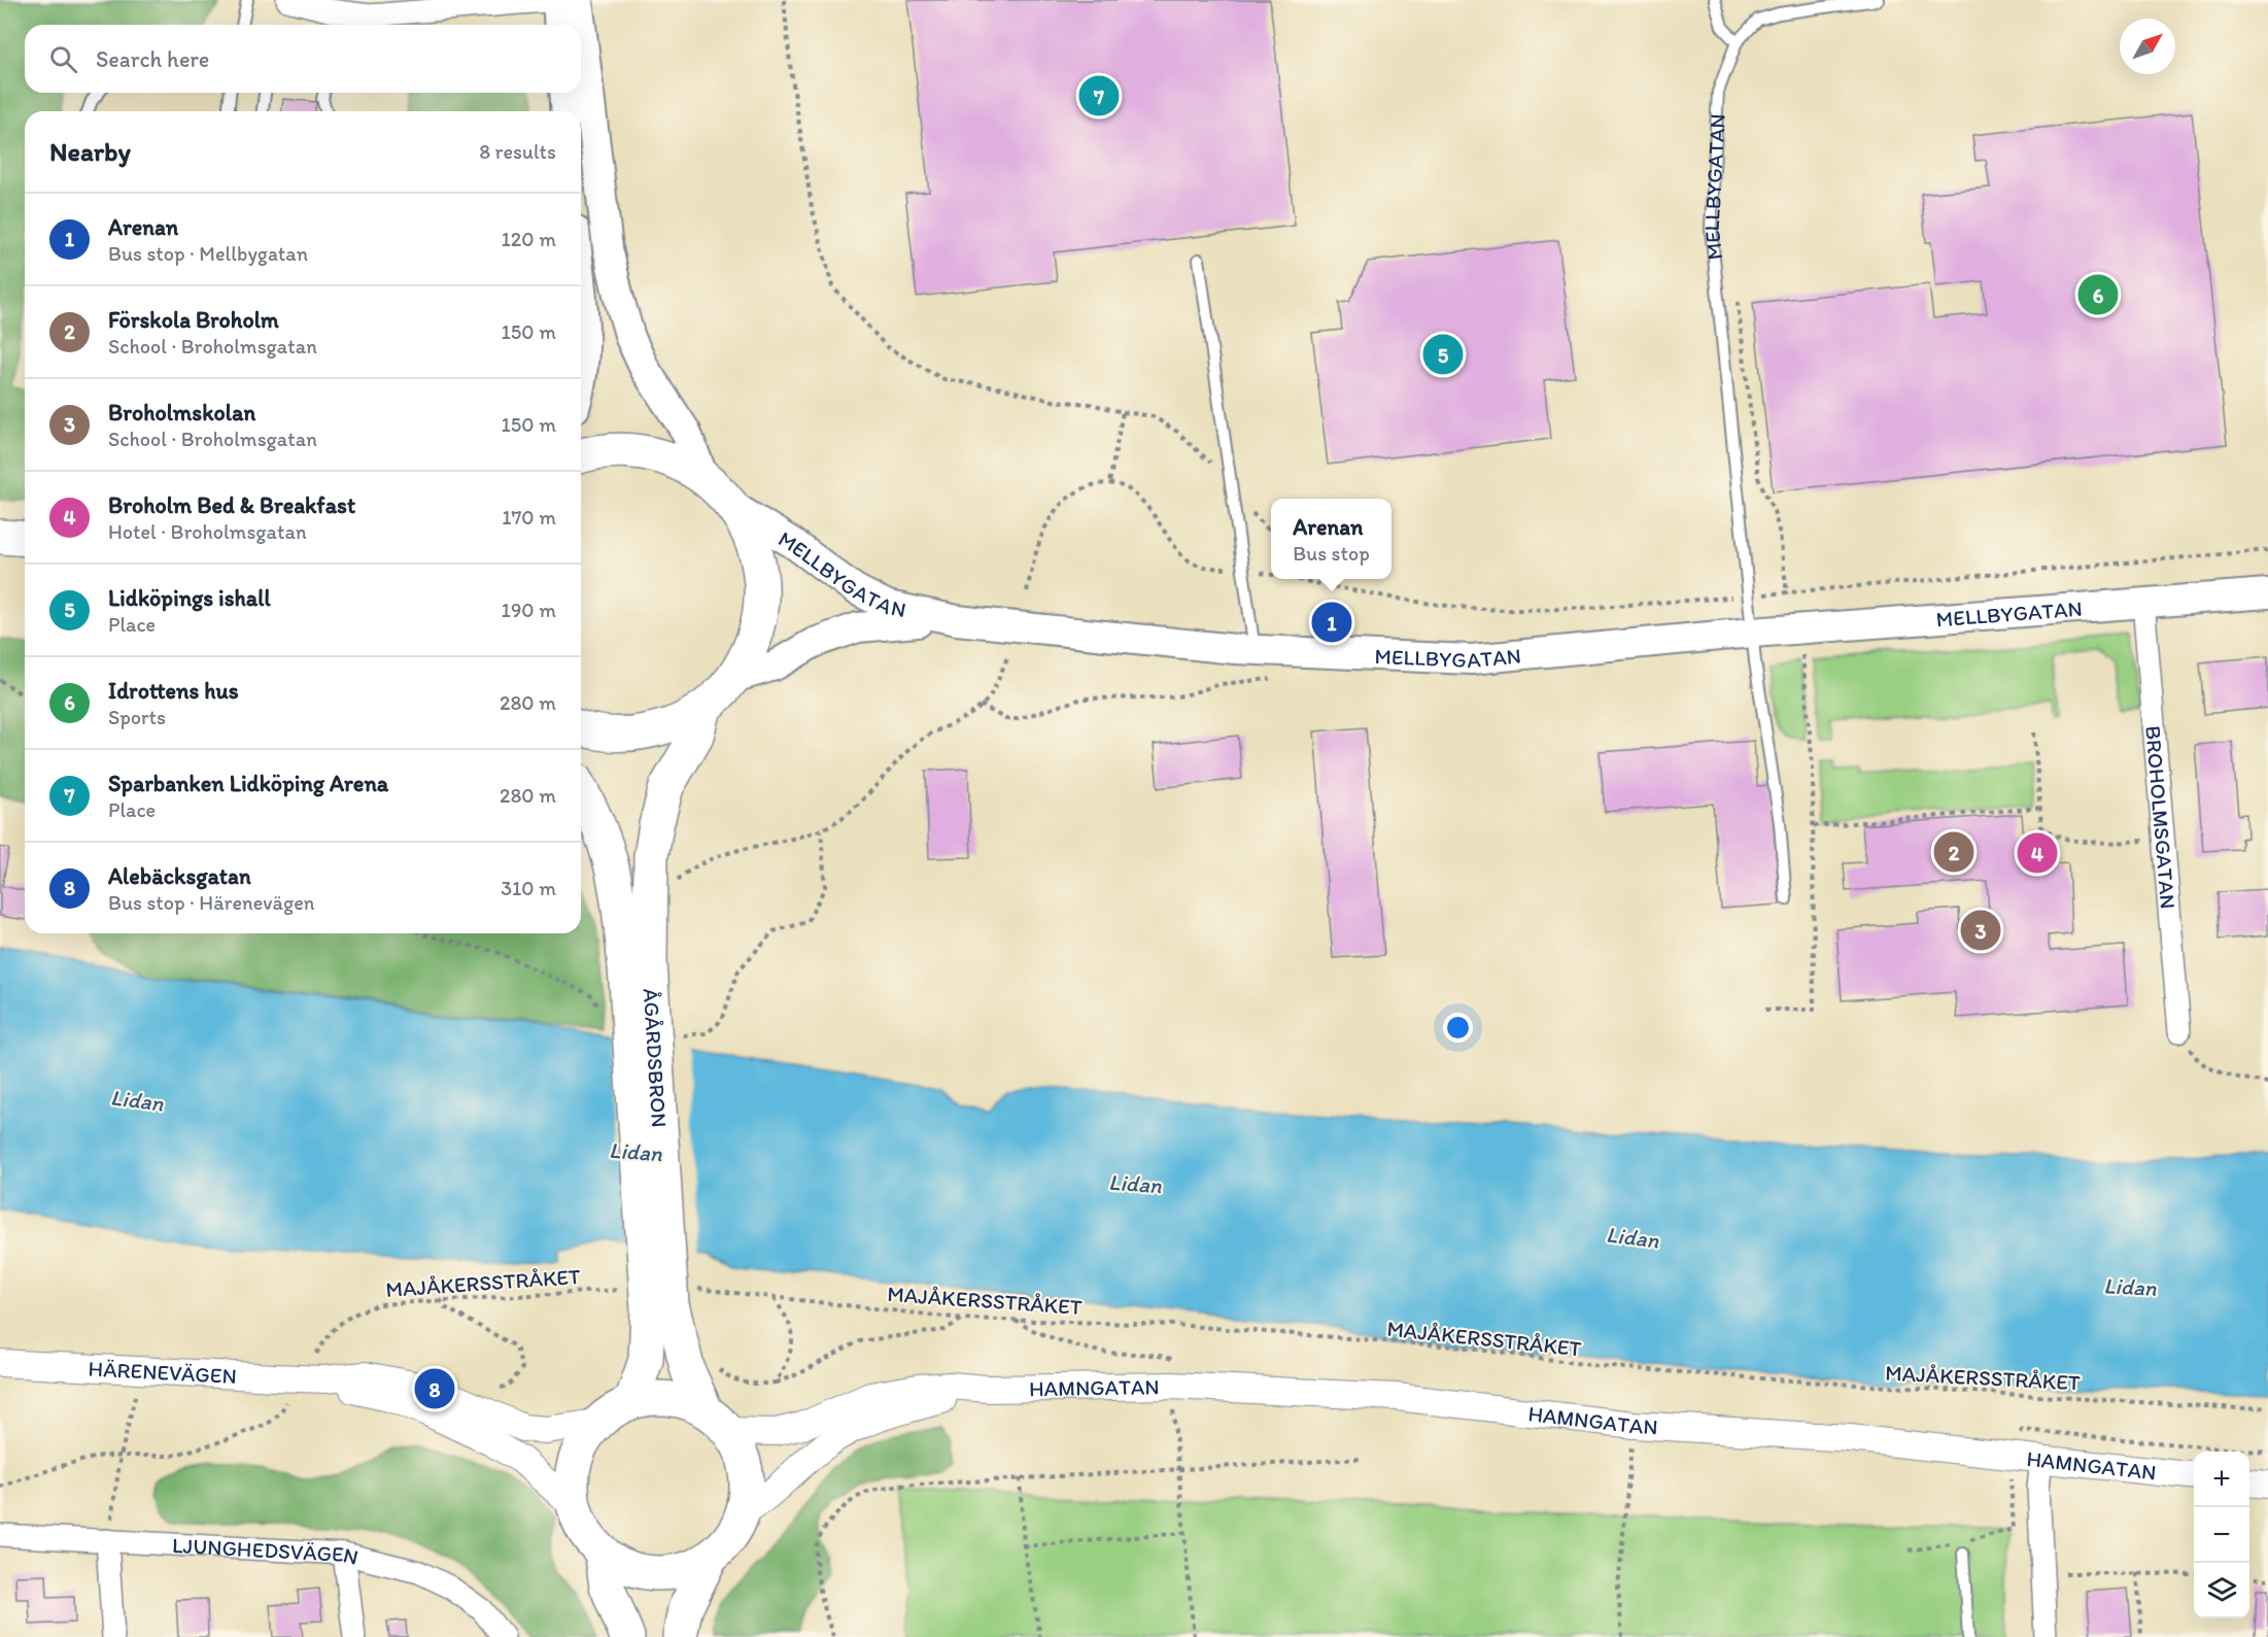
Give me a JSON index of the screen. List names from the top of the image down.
{
  "streets": {
    "main road": ["MELLBYGATAN", "ÅGÅRDSBRON"],
    "street": [
      "BROHOLMSGATAN",
      "HÄRENEVÄGEN",
      "HAMNGATAN",
      "LJUNGHEDSVÄGEN"
    ],
    "path": ["MAJÅKERSSTRÅKET"]
  },
  "crossings": [
    ["MELLBYGATAN", "BROHOLMSGATAN"],
    ["ÅGÅRDSBRON", "MAJÅKERSSTRÅKET"],
    ["ÅGÅRDSBRON", "HÄRENEVÄGEN"]
  ],
  "water": ["Lidan"],
  "north": "top right",
  "page": {
    "search": "Search here",
    "pins": [
      "7",
      "6",
      "5",
      "1",
      "2",
      "4",
      "3",
      "8"
    ],
    "heading": ["Nearby", "8 results"],
    "list": [
      {
        "mark": "1",
        "name": "Arenan",
        "note": "Bus stop · Mellbygatan",
        "value": "120 m"
      },
      {
        "mark": "2",
        "name": "Förskola Broholm",
        "note": "School · Broholmsgatan",
        "value": "150 m"
      },
      {
        "mark": "3",
        "name": "Broholmskolan",
        "note": "School · Broholmsgatan",
        "value": "150 m"
      },
      {
        "mark": "4",
        "name": "Broholm Bed & Breakfast",
        "note": "Hotel · Broholmsgatan",
        "value": "170 m"
      },
      {
        "mark": "5",
        "name": "Lidköpings ishall",
        "note": "Place",
        "value": "190 m"
      },
      {
        "mark": "6",
        "name": "Idrottens hus",
        "note": "Sports",
        "value": "280 m"
      },
      {
        "mark": "7",
        "name": "Sparbanken Lidköping Arena",
        "note": "Place",
        "value": "280 m"
      },
      {
        "mark": "8",
        "name": "Alebäcksgatan",
        "note": "Bus stop · Härenevägen",
        "value": "310 m"
      }
    ],
    "popup": ["Arenan", "Bus stop"],
    "map_buttons": ["+", "−"]
  }
}
